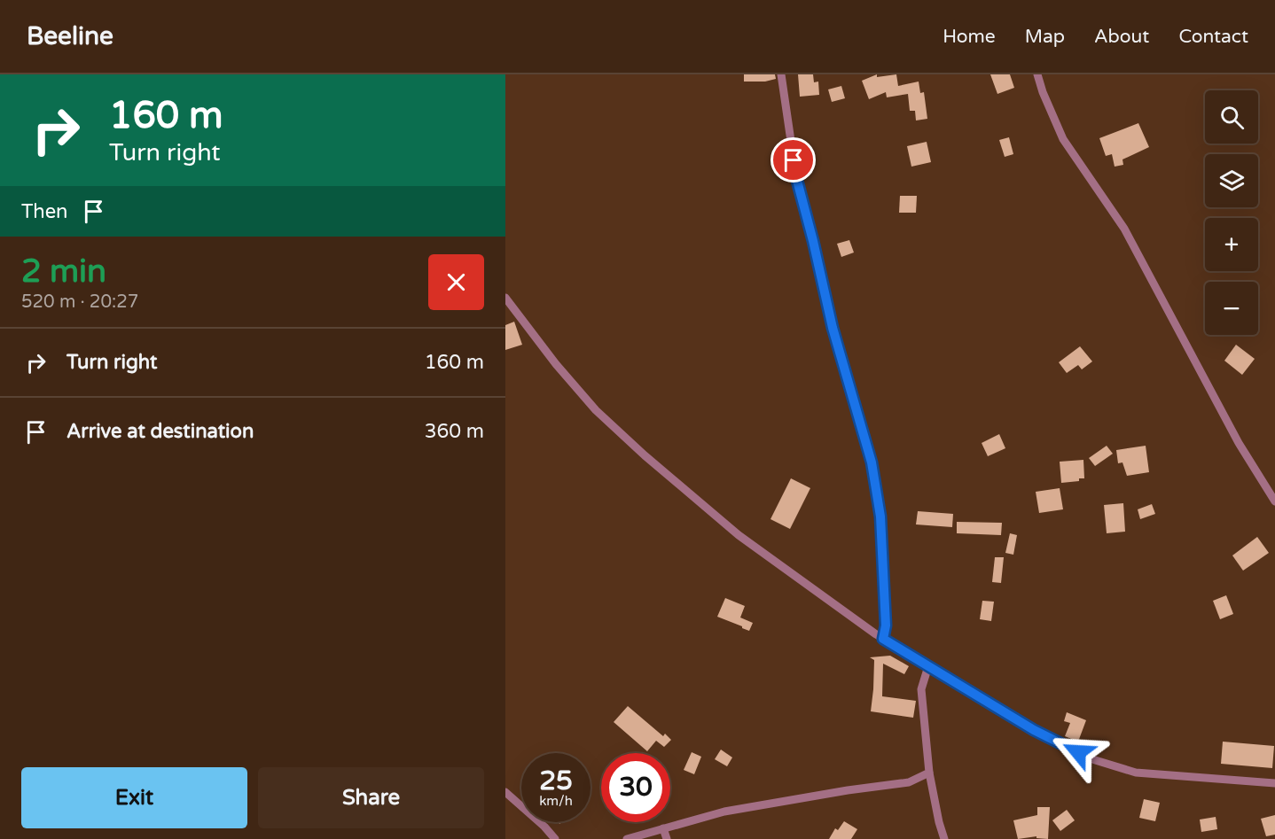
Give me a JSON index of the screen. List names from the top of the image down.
{
  "page": {
    "header": "Beeline",
    "nav": [
      "Home",
      "Map",
      "About",
      "Contact"
    ],
    "turn": ["160 m", "Turn right"],
    "map_buttons": ["+", "−"],
    "then": "Then",
    "heading": ["2 min", "520 m · 20:27"],
    "list": [
      {
        "name": "Turn right",
        "value": "160 m"
      },
      {
        "name": "Arrive at destination",
        "value": "360 m"
      }
    ],
    "speed": "25 km/h",
    "limit": "30",
    "buttons": ["Exit", "Share"]
  }
}
